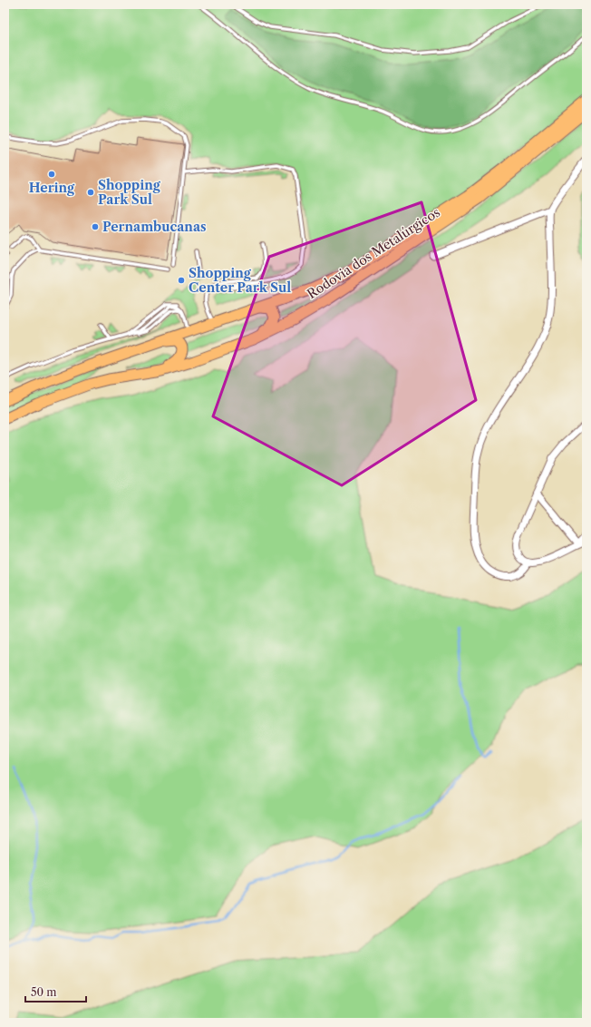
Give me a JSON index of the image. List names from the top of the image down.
{
  "streets": {
    "main road": ["Rodovia dos Metalúrgicos"]
  },
  "places": [
    "Hering",
    "Shopping Park Sul",
    "Pernambucanas",
    "Shopping Center Park Sul"
  ],
  "scale_bar": "50 m"
}
